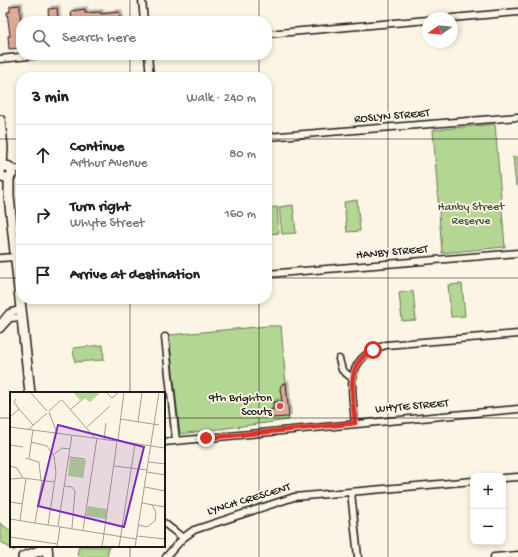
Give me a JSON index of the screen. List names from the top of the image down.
{
  "streets": {
    "street": [
      "ROSLYN STREET",
      "HANBY STREET",
      "WHYTE STREET",
      "LYNCH CRESCENT"
    ]
  },
  "parks": ["Hanby Street Reserve"],
  "places": ["9th Brighton Scouts"],
  "north": "left",
  "page": {
    "search": "Search here",
    "heading": ["3 min", "Walk · 240 m"],
    "list": [
      ["Continue", "Arthur Avenue", "80 m"],
      ["Turn right", "Whyte Street", "160 m"],
      "Arrive at destination"
    ],
    "map_buttons": ["+", "−"]
  }
}
